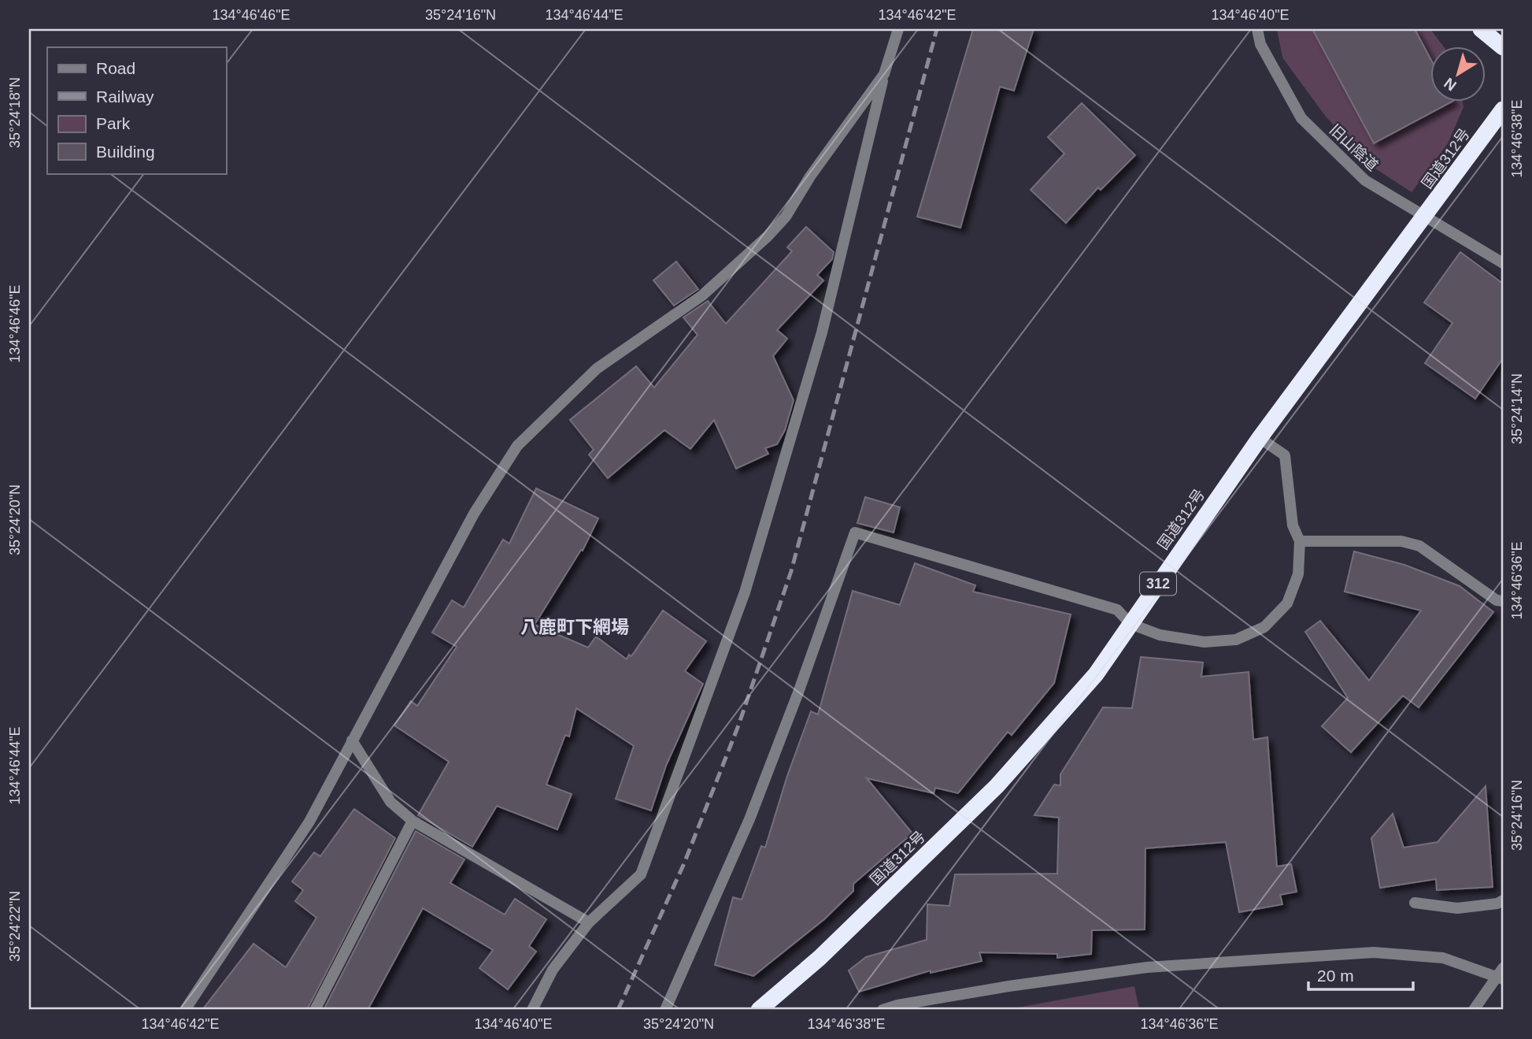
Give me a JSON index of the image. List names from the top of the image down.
{
  "streets": {
    "highway": ["国道312号", "312"],
    "street": ["旧山陰道"]
  },
  "crossings": [
    ["旧山陰道", "国道312号"]
  ],
  "districts": ["八鹿町下網場"],
  "legend": [
    "Road",
    "Railway",
    "Park",
    "Building"
  ],
  "scale_bar": "20 m",
  "north": "bottom left",
  "coordinates": [
    "134°46'46\"E",
    "35°24'16\"N",
    "134°46'44\"E",
    "134°46'42\"E",
    "134°46'40\"E",
    "35°24'18\"N",
    "134°46'38\"E",
    "35°24'14\"N",
    "35°24'20\"N",
    "134°46'36\"E",
    "35°24'22\"N"
  ]
}
